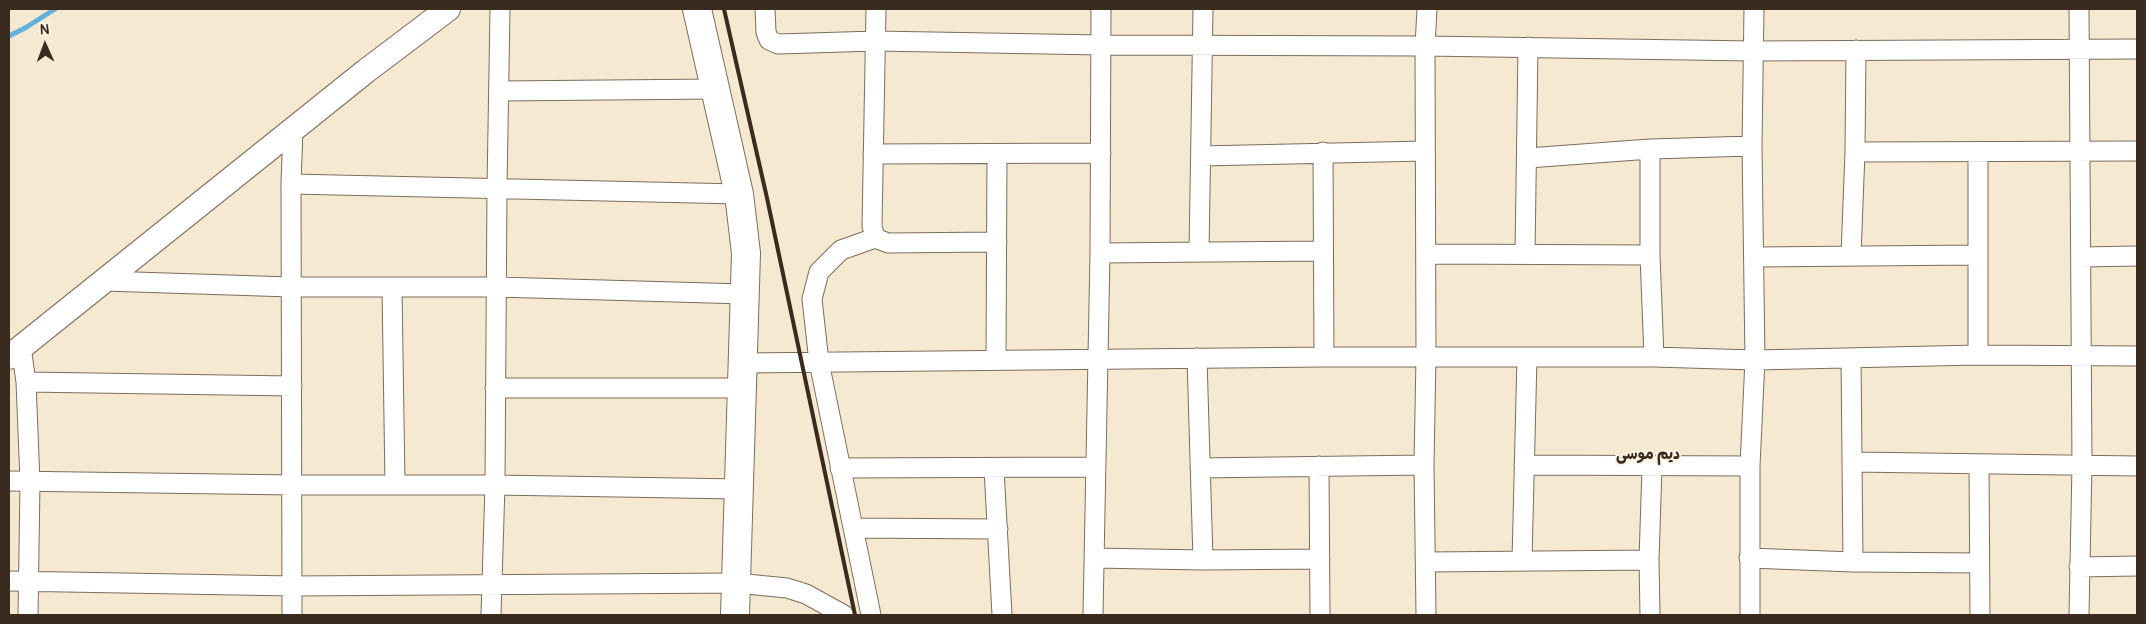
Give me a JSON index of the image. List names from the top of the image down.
{
  "districts": ["ديم موسى"],
  "north": "top"
}
